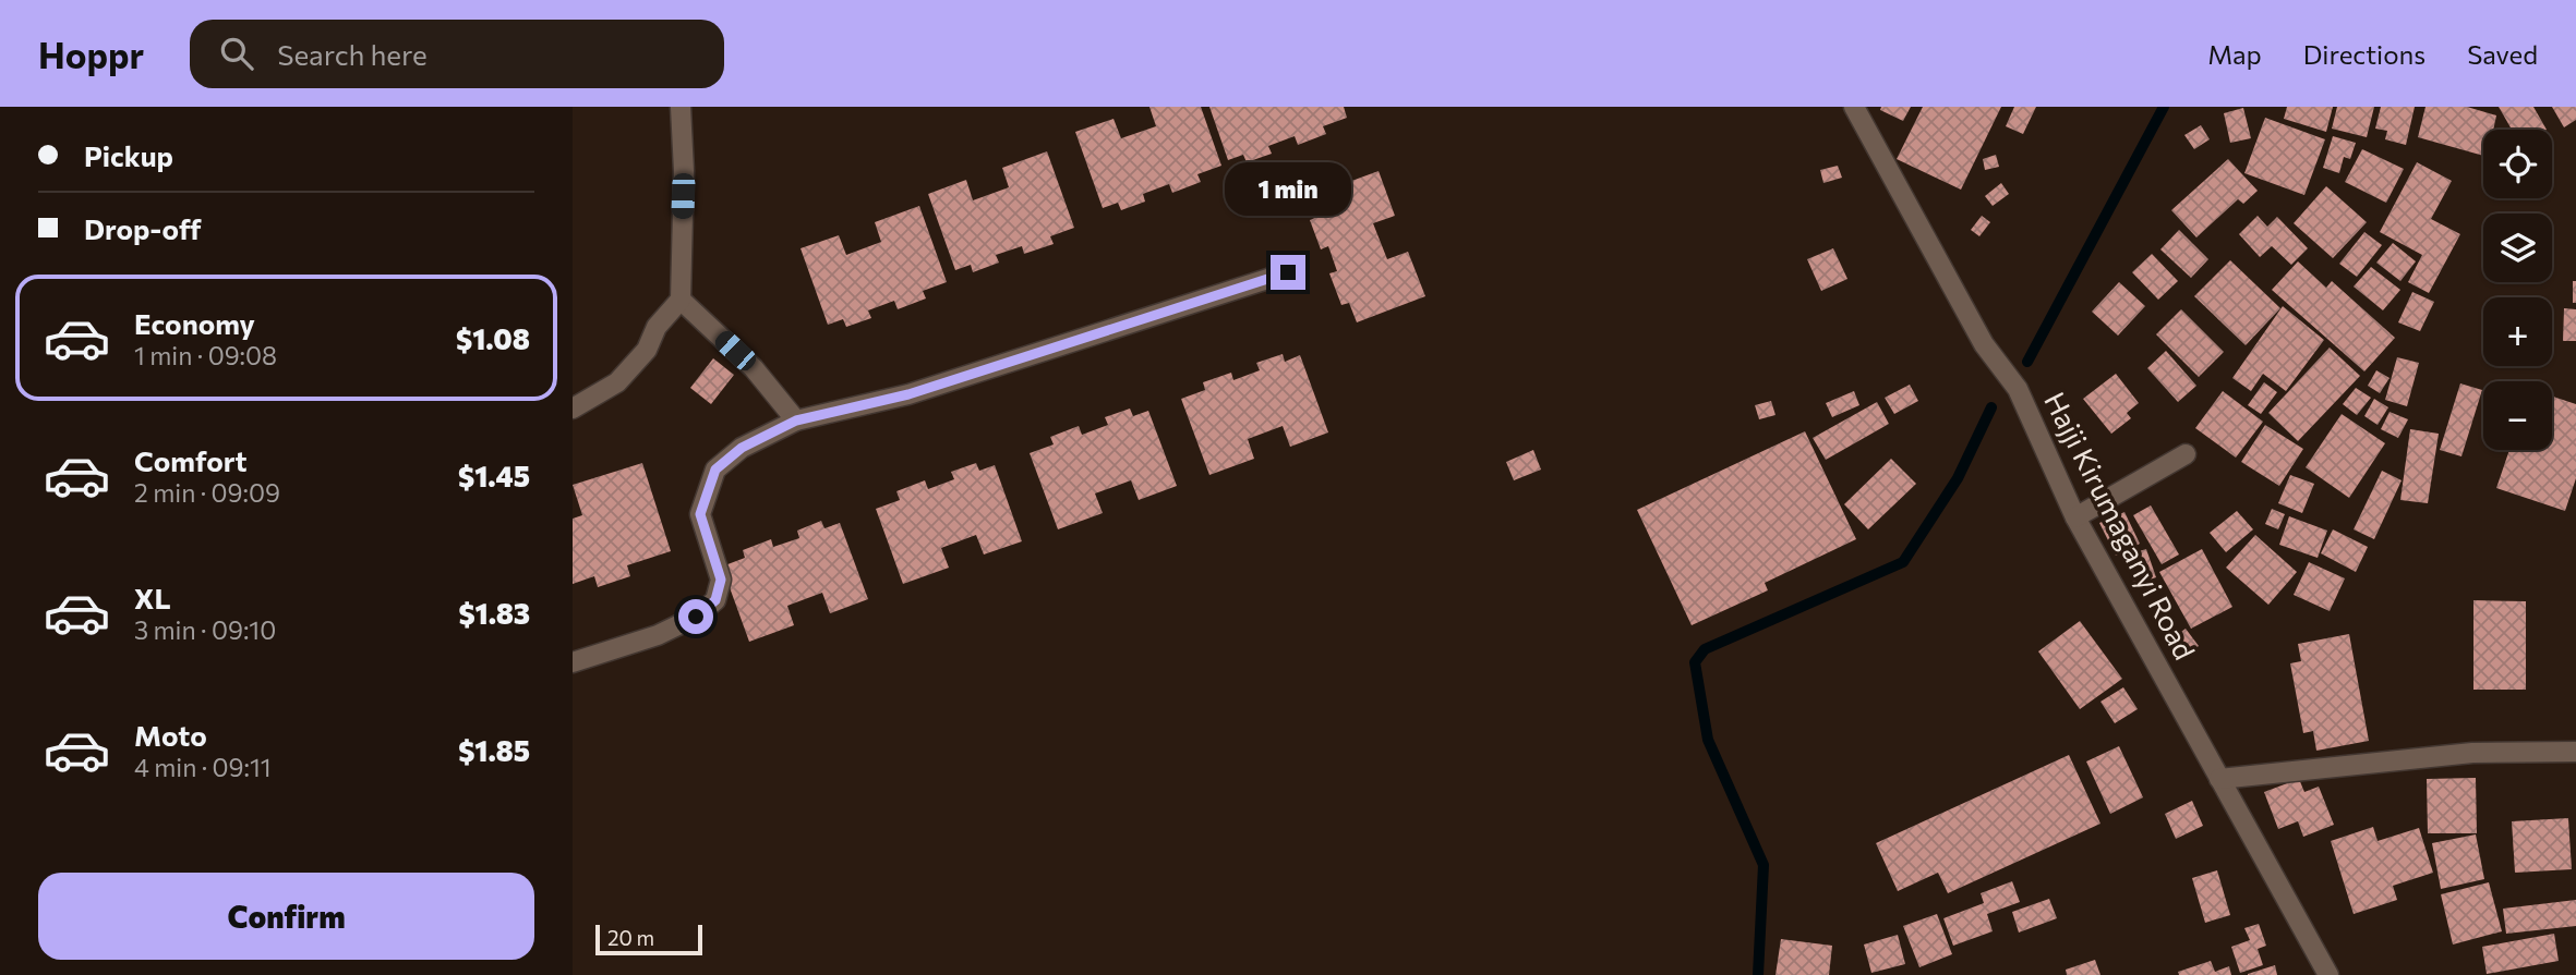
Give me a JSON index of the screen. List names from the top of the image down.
{
  "streets": {
    "street": ["Hajji Kirumaganyi Road"]
  },
  "scale_bar": "20 m",
  "page": {
    "header": "Hoppr",
    "search": "Search here",
    "nav": ["Map", "Directions", "Saved"],
    "banner": ["Pickup", "Drop-off"],
    "map_buttons": ["+", "−"],
    "bubble": "1 min",
    "list": [
      {
        "name": "Economy",
        "note": "1 min · 09:08",
        "value": "$1.08"
      },
      {
        "name": "Comfort",
        "note": "2 min · 09:09",
        "value": "$1.45"
      },
      {
        "name": "XL",
        "note": "3 min · 09:10",
        "value": "$1.83"
      },
      {
        "name": "Moto",
        "note": "4 min · 09:11",
        "value": "$1.85"
      }
    ],
    "buttons": "Confirm",
    "scale": "20 m"
  }
}
